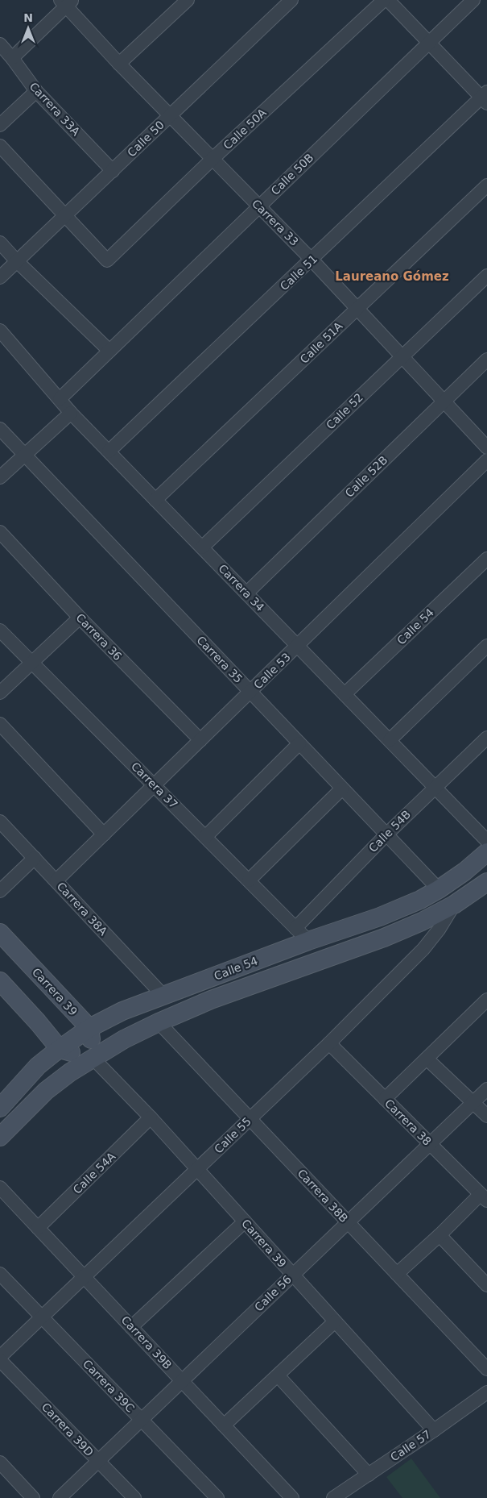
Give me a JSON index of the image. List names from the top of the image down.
{
  "streets": {
    "main road": ["Calle 54", "Carrera 39"],
    "street": [
      "Carrera 33A",
      "Calle 50A",
      "Calle 50",
      "Calle 50B",
      "Carrera 33",
      "Calle 51",
      "Calle 51A",
      "Calle 52",
      "Calle 52B",
      "Carrera 34",
      "Carrera 36",
      "Carrera 35",
      "Calle 53",
      "Carrera 37",
      "Calle 54B",
      "Carrera 38A",
      "Carrera 38",
      "Calle 55",
      "Calle 54A",
      "Carrera 38B",
      "Calle 56",
      "Carrera 39B",
      "Carrera 39C",
      "Carrera 39D",
      "Calle 57"
    ]
  },
  "crossings": [
    ["Carrera 33A", "Calle 50"],
    ["Calle 50A", "Calle 50"],
    ["Calle 50A", "Carrera 33"],
    ["Calle 50", "Carrera 33"],
    ["Calle 50B", "Carrera 33"],
    ["Calle 50B", "Carrera 34"],
    ["Carrera 33", "Calle 51"],
    ["Carrera 33", "Calle 51A"],
    ["Carrera 33", "Calle 52"],
    ["Carrera 33", "Calle 52B"],
    ["Calle 51", "Carrera 34"],
    ["Calle 51A", "Carrera 34"],
    ["Calle 52", "Carrera 34"],
    ["Calle 52B", "Carrera 34"],
    ["Carrera 34", "Calle 54"],
    ["Carrera 34", "Calle 53"],
    ["Carrera 34", "Calle 54B"],
    ["Calle 54", "Carrera 35"],
    ["Calle 54", "Carrera 37"],
    ["Calle 54", "Carrera 38A"],
    ["Calle 54", "Carrera 39"],
    ["Calle 54", "Calle 55"],
    ["Calle 54", "Carrera 38B"],
    ["Carrera 36", "Calle 53"],
    ["Carrera 35", "Calle 53"],
    ["Carrera 35", "Calle 54B"],
    ["Calle 53", "Carrera 37"],
    ["Calle 53", "Carrera 38A"],
    ["Carrera 37", "Calle 54B"],
    ["Carrera 39", "Calle 55"],
    ["Carrera 39", "Calle 54A"],
    ["Carrera 39", "Calle 56"],
    ["Carrera 39", "Calle 57"],
    ["Carrera 38", "Calle 55"],
    ["Carrera 38", "Calle 56"],
    ["Calle 55", "Carrera 38B"],
    ["Calle 55", "Carrera 39B"],
    ["Calle 55", "Carrera 39C"],
    ["Calle 54A", "Carrera 39B"],
    ["Carrera 38B", "Calle 56"],
    ["Calle 56", "Carrera 39B"],
    ["Calle 56", "Carrera 39C"],
    ["Calle 56", "Carrera 39D"]
  ],
  "districts": ["Laureano Gómez"],
  "north": "top"
}
